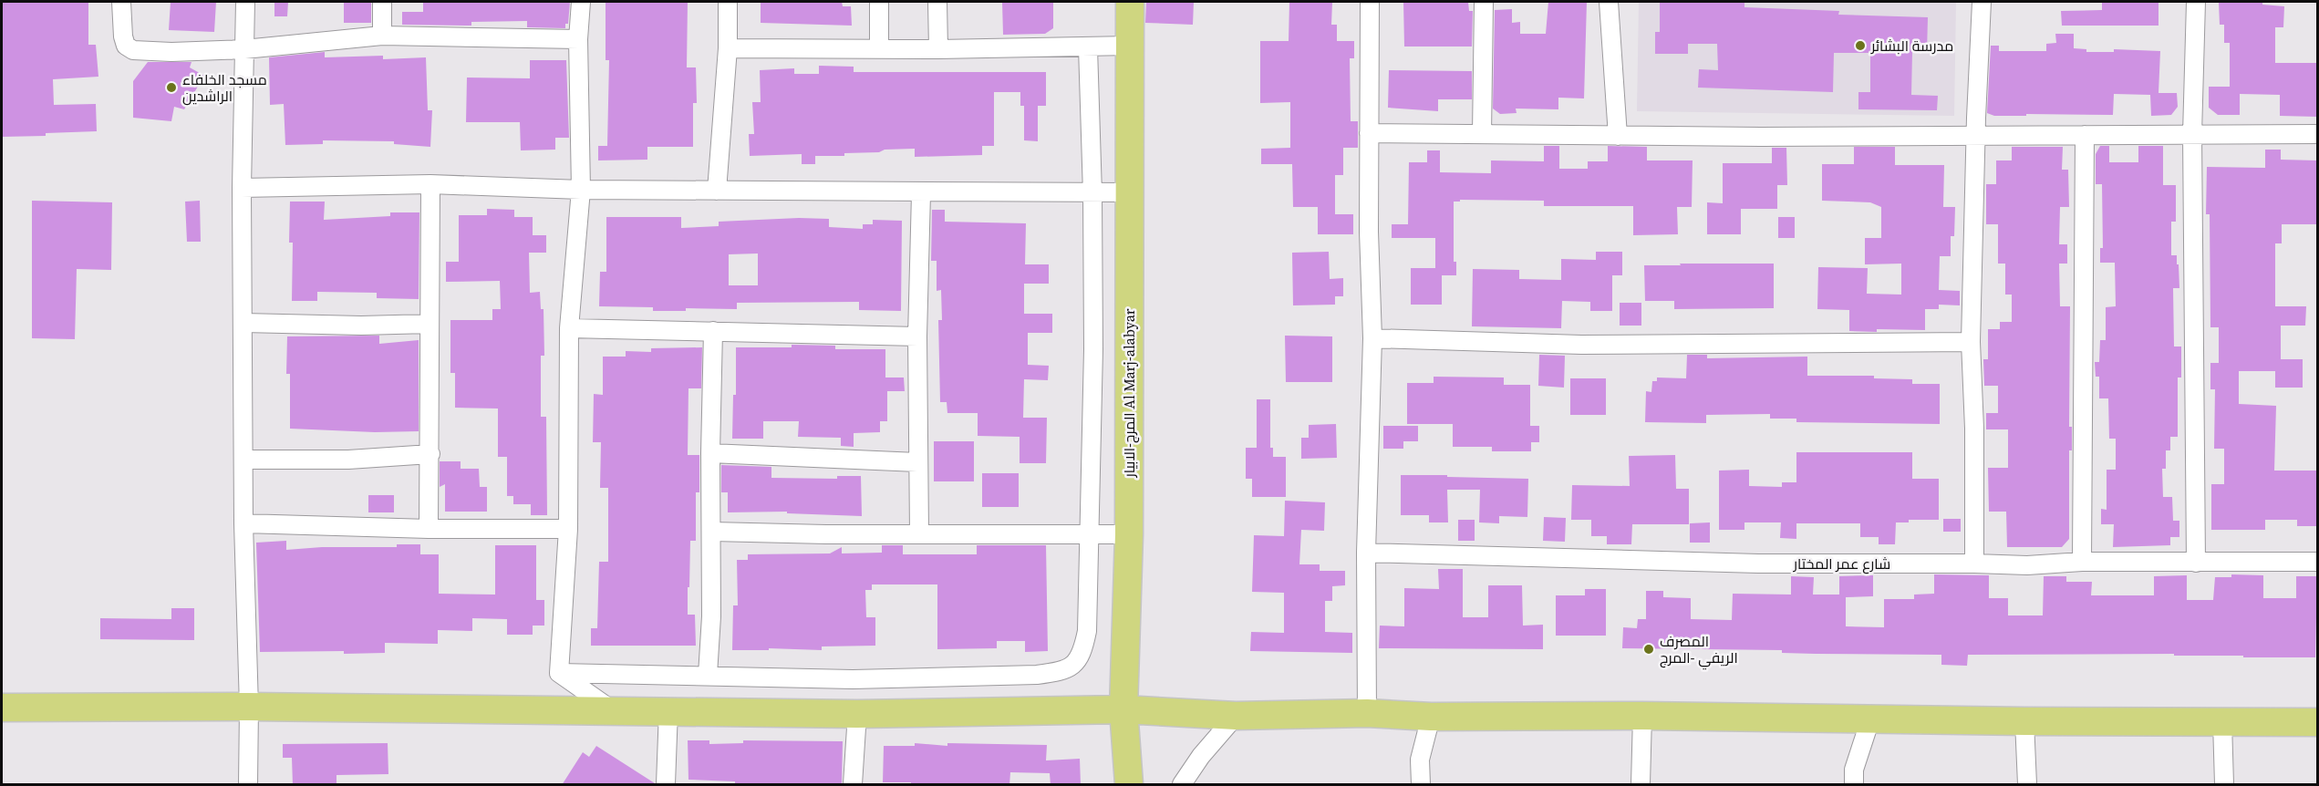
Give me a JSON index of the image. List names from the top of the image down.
{
  "streets": {
    "main road": ["المرج-الابيار Al Marj-alabyar"],
    "street": ["شارع عمر المختار"]
  },
  "places": ["مدرسة البشائر", "مسجد الخلفاء الراشدين", "المصرف الريفي -المرج"]
}
